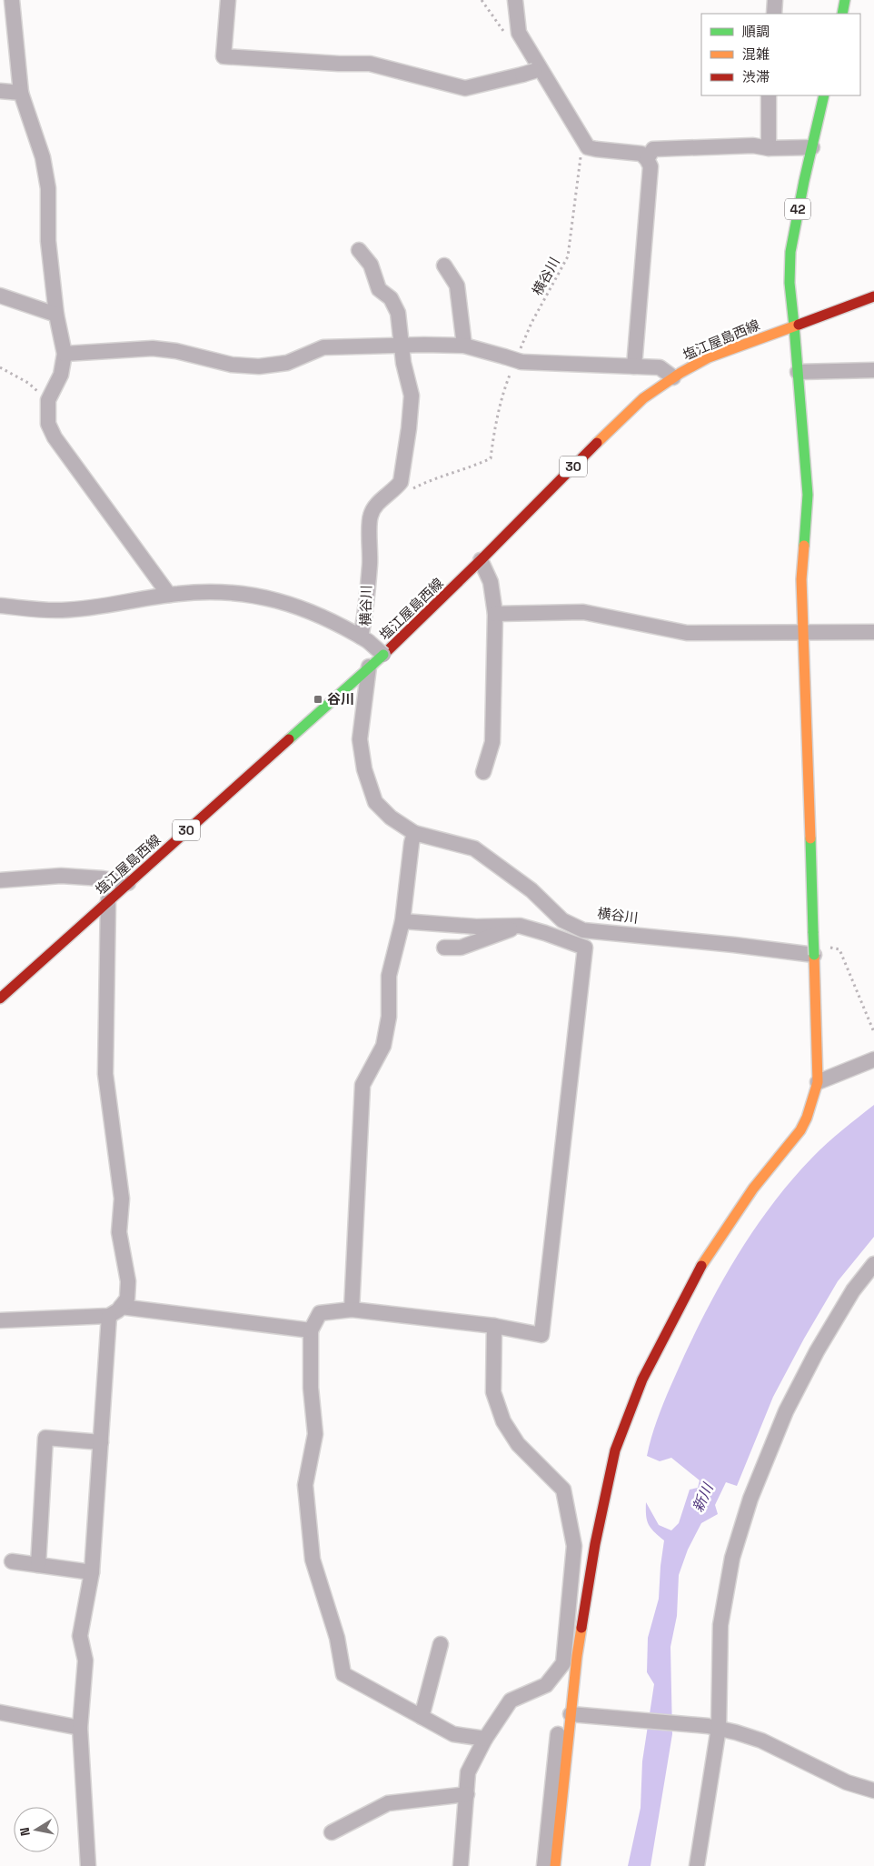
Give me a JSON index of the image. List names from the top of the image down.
{
  "streets": {
    "street": ["42", "塩江屋島西線", "30"],
    "path": ["横谷川"]
  },
  "crossings": [
    ["42", "塩江屋島西線"]
  ],
  "water": ["新川"],
  "places": {
    "transit": ["谷川"]
  },
  "legend": ["順調", "混雑", "渋滞"],
  "north": "left"
}
